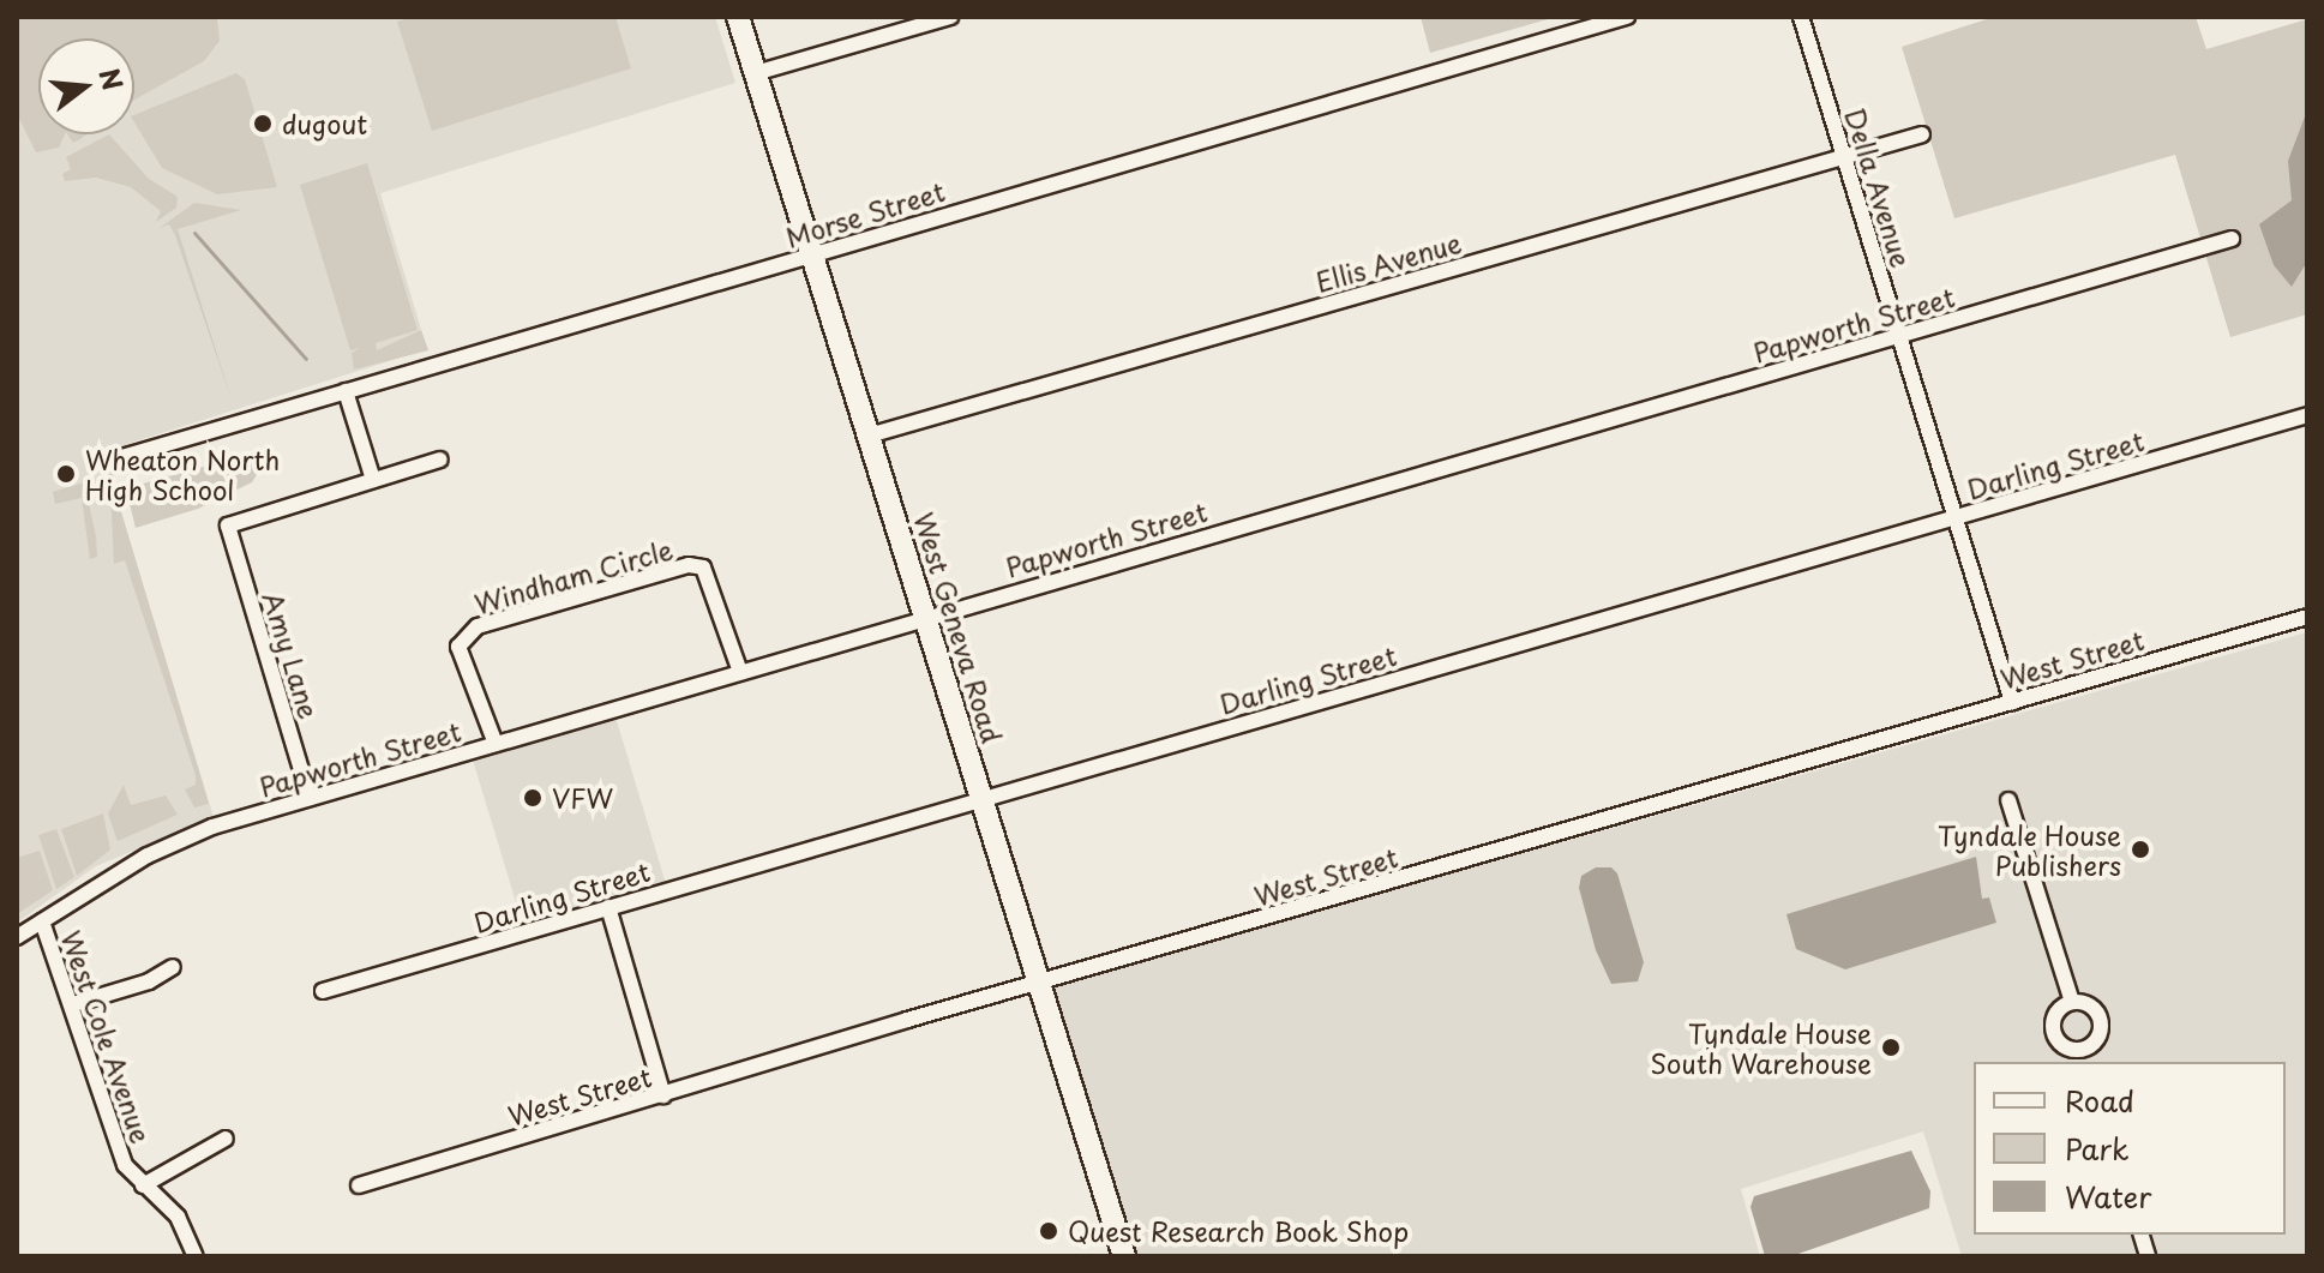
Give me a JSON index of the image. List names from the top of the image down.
{
  "streets": {
    "main road": ["West Geneva Road"],
    "street": [
      "Della Avenue",
      "Morse Street",
      "Ellis Avenue",
      "Papworth Street",
      "Darling Street",
      "Windham Circle",
      "Amy Lane",
      "West Street",
      "West Cole Avenue"
    ]
  },
  "crossings": [
    ["Della Avenue", "Ellis Avenue"],
    ["Della Avenue", "Papworth Street"],
    ["Della Avenue", "Darling Street"],
    ["Della Avenue", "West Street"],
    ["Morse Street", "West Geneva Road"],
    ["Ellis Avenue", "West Geneva Road"],
    ["Papworth Street", "Windham Circle"],
    ["Papworth Street", "West Geneva Road"],
    ["Papworth Street", "Amy Lane"],
    ["Papworth Street", "West Cole Avenue"],
    ["Darling Street", "West Geneva Road"],
    ["West Geneva Road", "West Street"]
  ],
  "places": [
    "dugout",
    "Wheaton North High School",
    "VFW",
    "Tyndale House Publishers",
    "Tyndale House South Warehouse",
    "Quest Research Book Shop"
  ],
  "legend": ["Road", "Park", "Water"],
  "north": "right"
}
